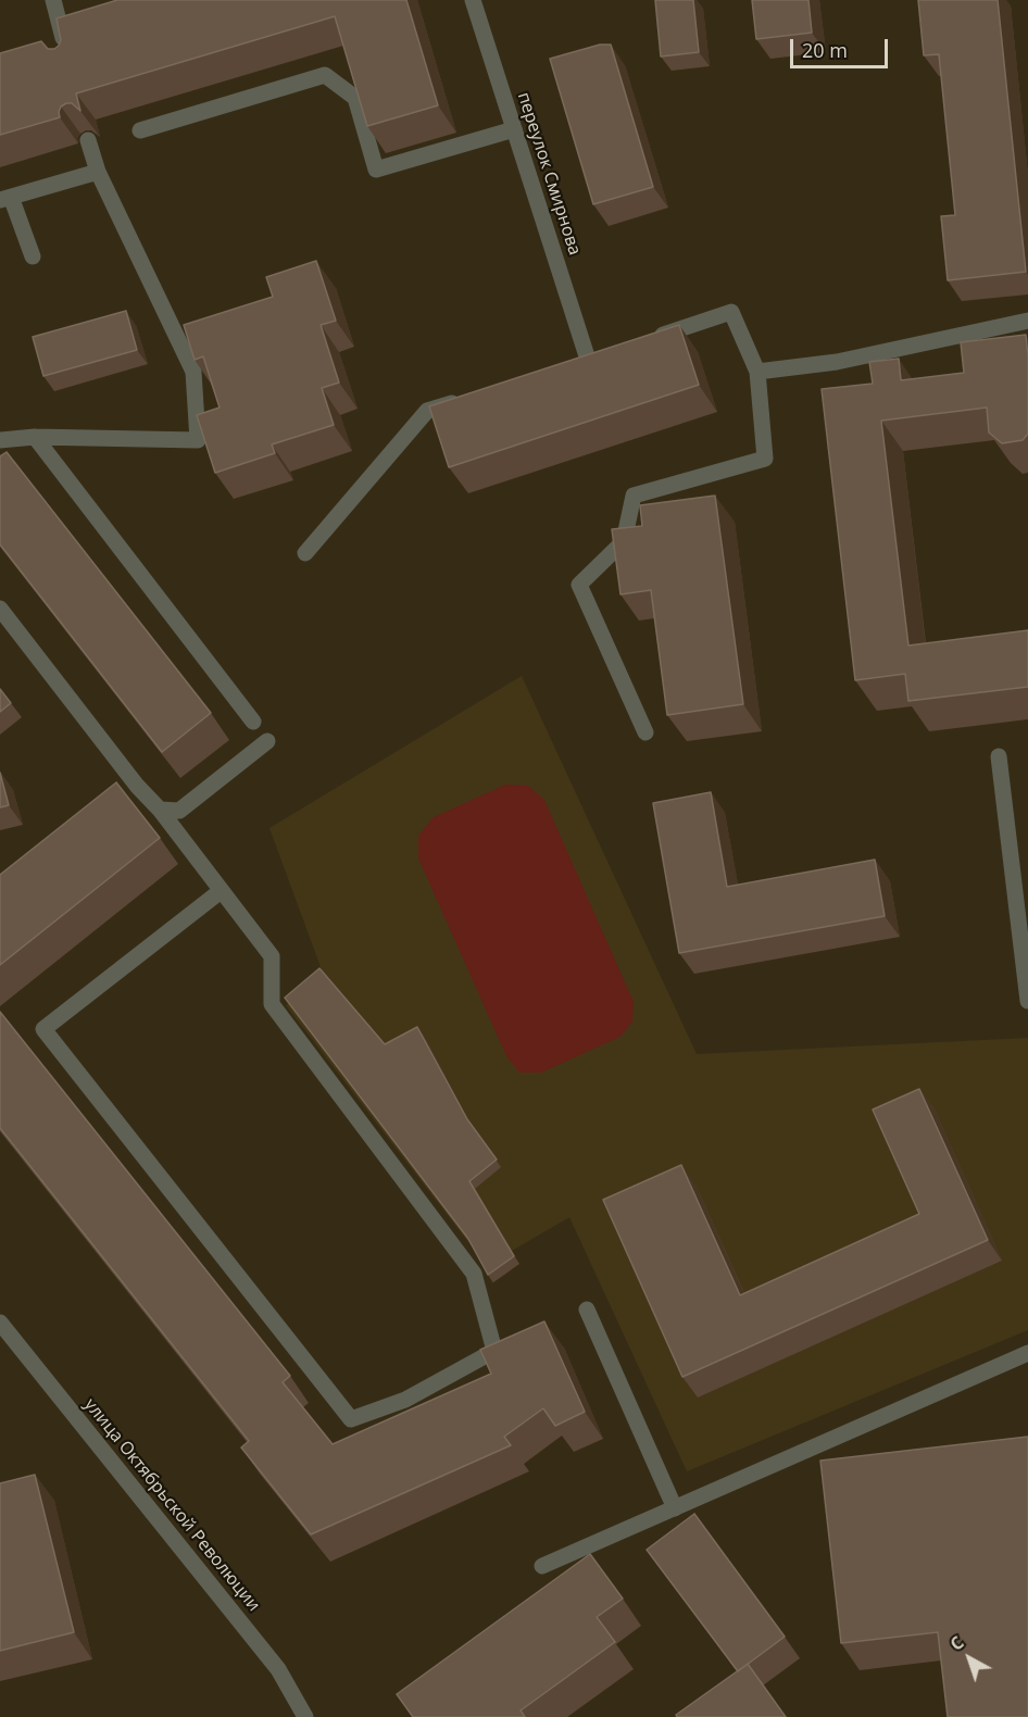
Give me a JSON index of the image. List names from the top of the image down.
{
  "streets": {
    "street": ["переулок Смирнова", "улица Октябрьской Революции"]
  },
  "scale_bar": "20 m",
  "north": "top left"
}
